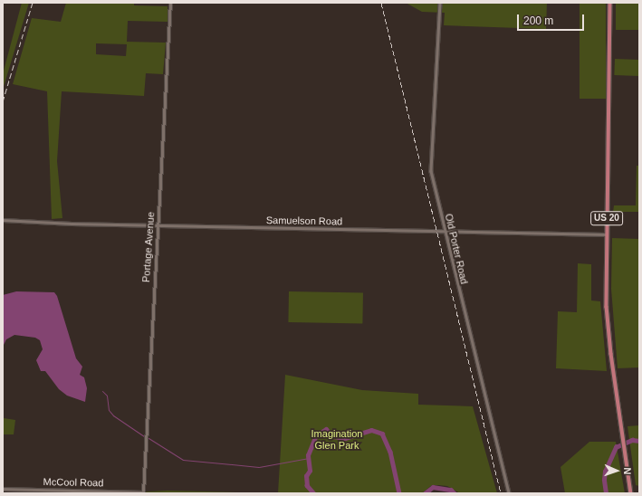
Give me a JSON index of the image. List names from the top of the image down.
{
  "streets": {
    "main road": ["US 20"],
    "street": [
      "Samuelson Road",
      "Portage Avenue",
      "Old Porter Road",
      "McCool Road"
    ]
  },
  "crossings": [
    ["US 20", "Samuelson Road"],
    ["Samuelson Road", "Portage Avenue"],
    ["Samuelson Road", "Old Porter Road"],
    ["Portage Avenue", "McCool Road"]
  ],
  "parks": ["Imagination Glen Park"],
  "scale_bar": "200 m",
  "north": "right"
}
